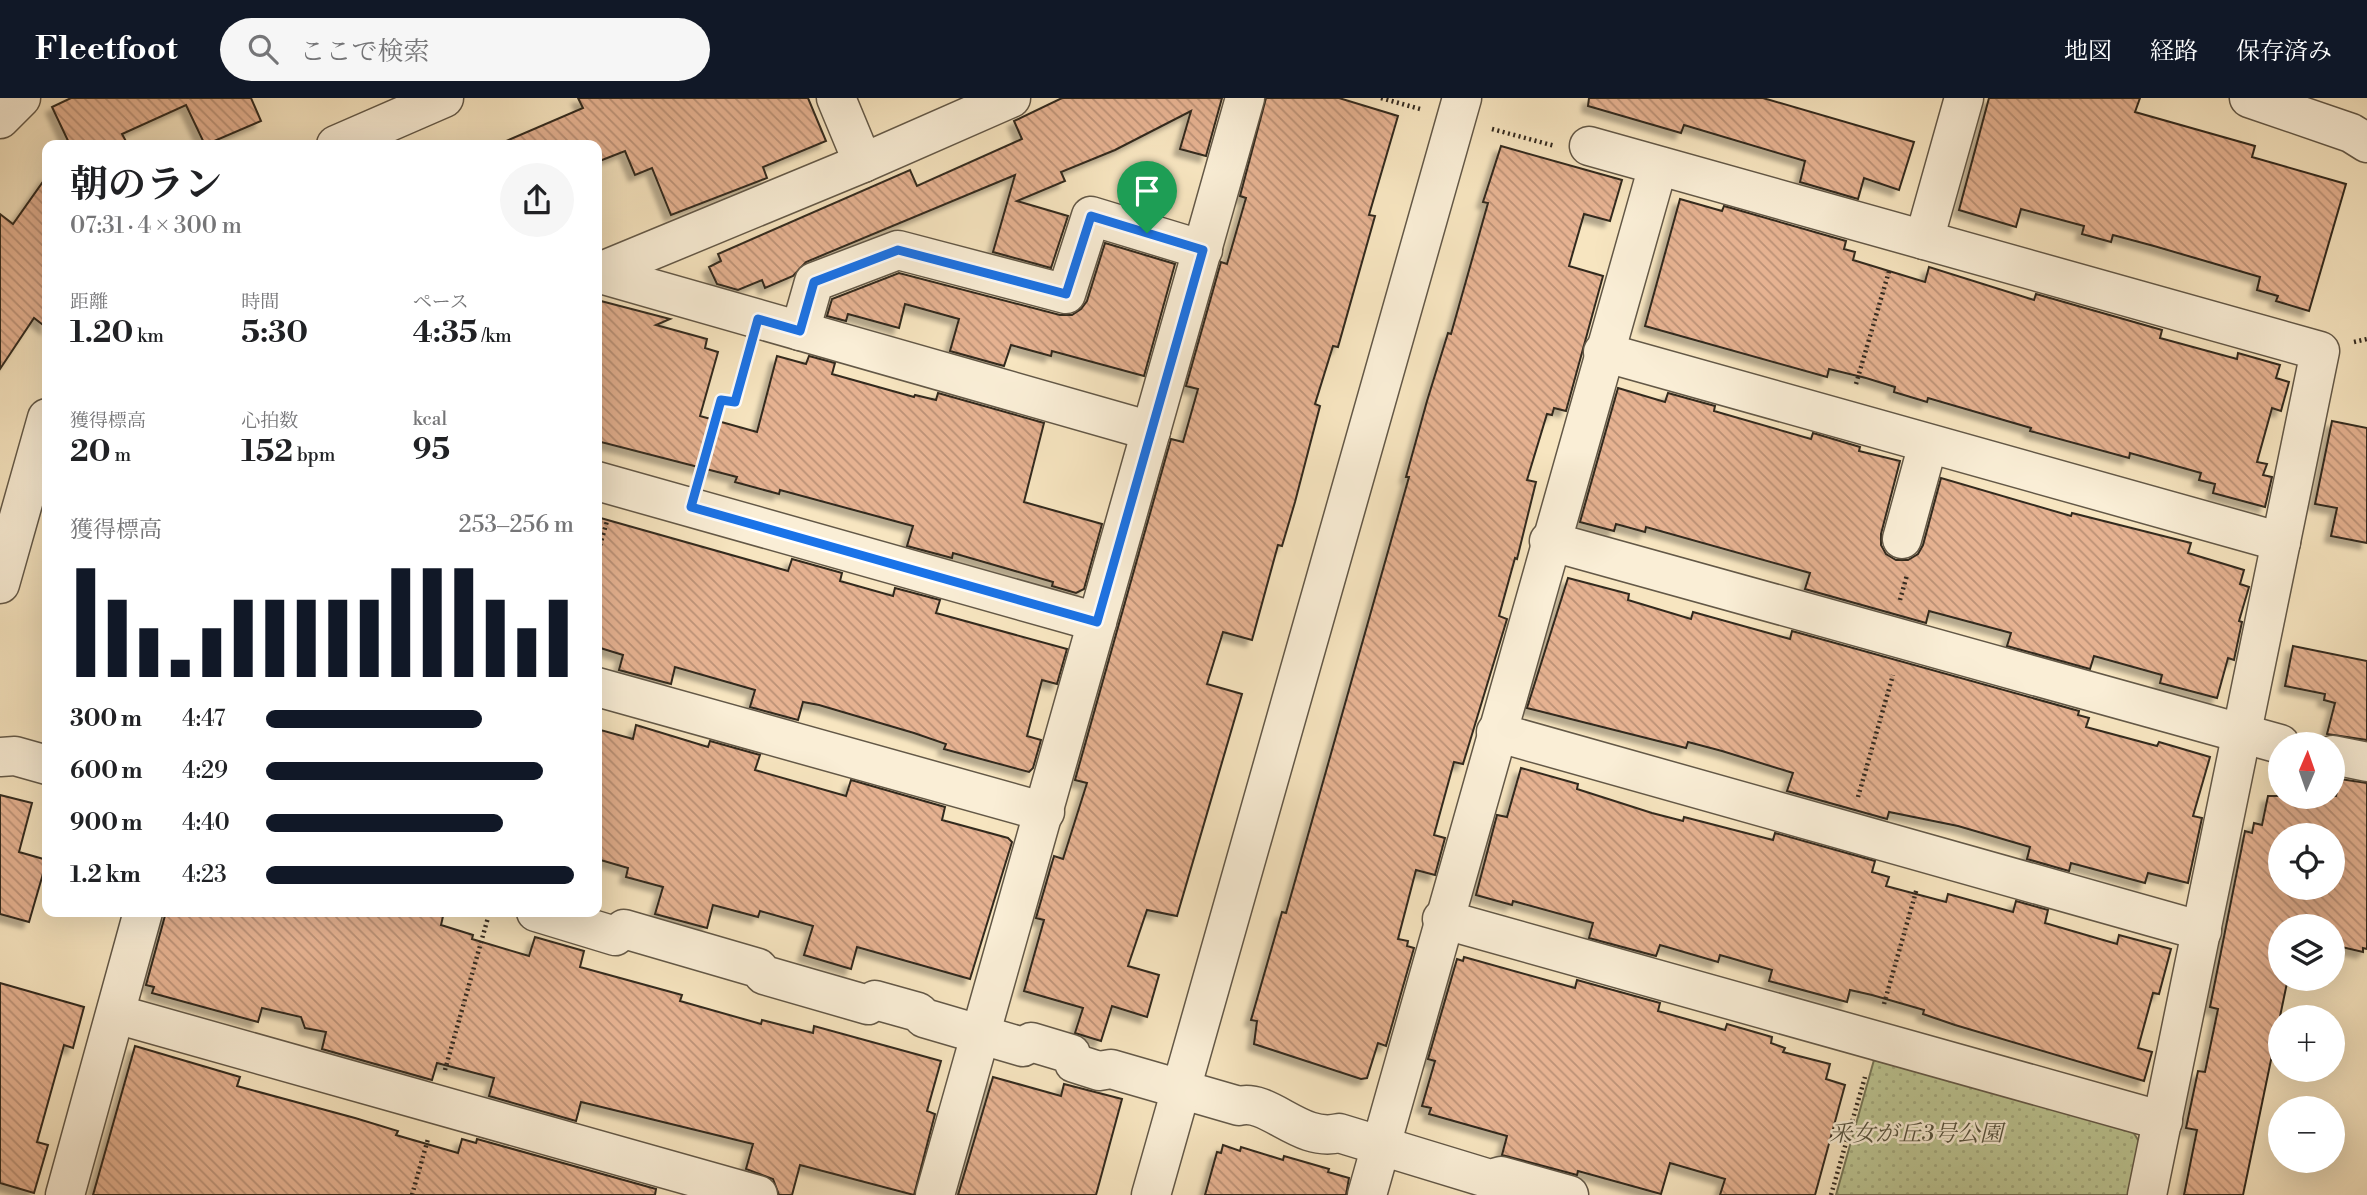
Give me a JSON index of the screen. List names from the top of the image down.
{
  "parks": ["釆女が丘3号公園"],
  "north": "top",
  "page": {
    "header": "Fleetfoot",
    "search": "ここで検索",
    "nav": ["地図", "経路", "保存済み"],
    "heading": ["朝のラン", "07:31 · 4 × 300 m"],
    "stats": [
      ["距離", "1.20 km"],
      ["時間", "5:30"],
      ["ペース", "4:35 /km"],
      ["獲得標高", "20 m"],
      ["心拍数", "152 bpm"],
      ["kcal", "95"]
    ],
    "chart": ["獲得標高", "253–256 m"],
    "list": [
      {
        "name": "300 m",
        "note": "4:47"
      },
      {
        "name": "600 m",
        "note": "4:29"
      },
      {
        "name": "900 m",
        "note": "4:40"
      },
      {
        "name": "1.2 km",
        "note": "4:23"
      }
    ],
    "map_buttons": ["+", "−"]
  }
}
